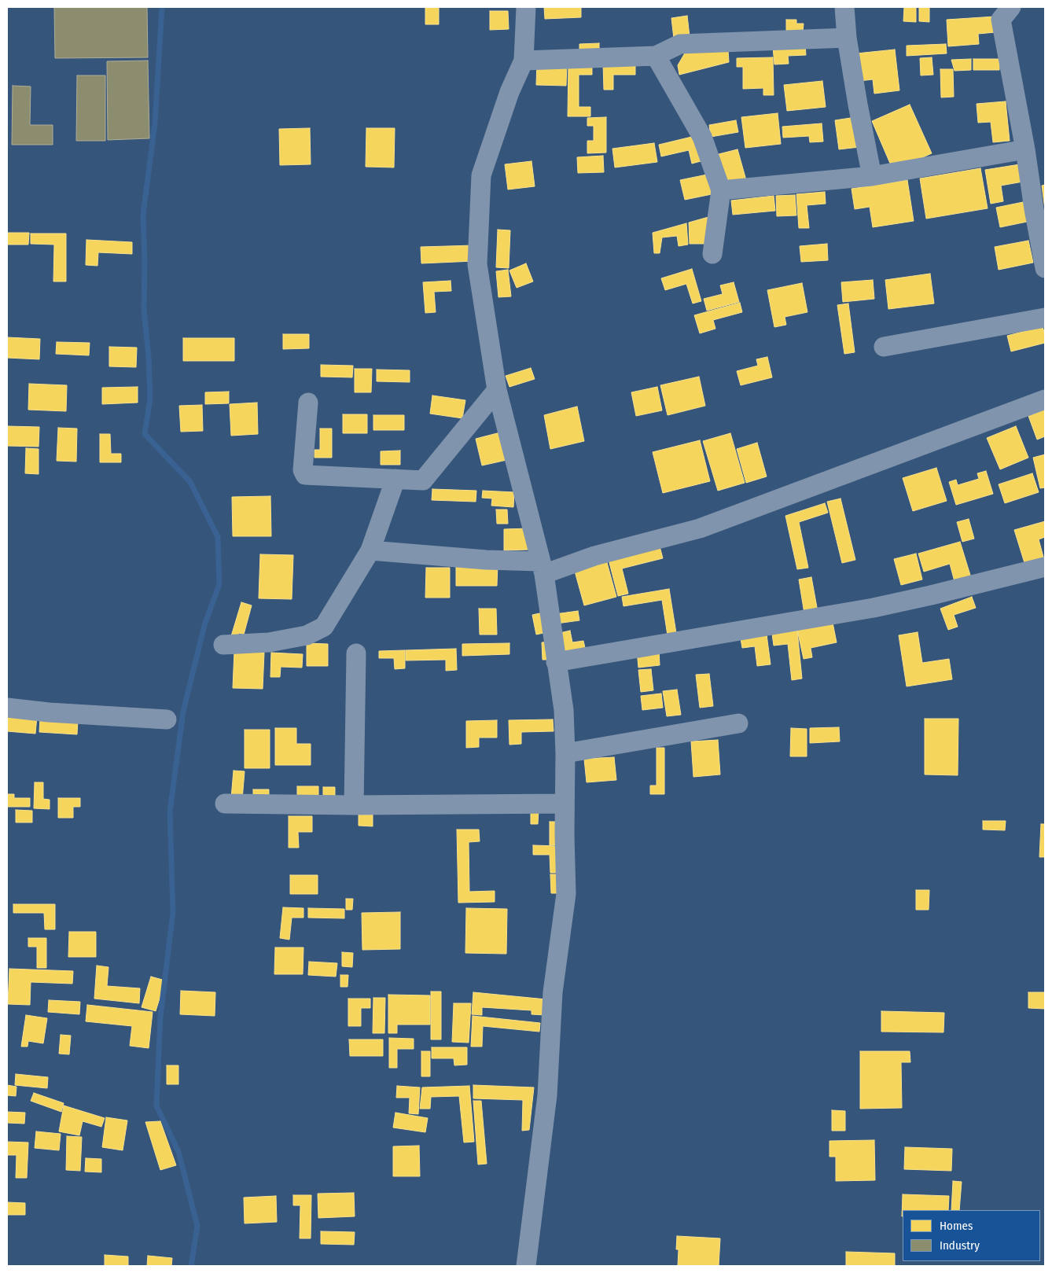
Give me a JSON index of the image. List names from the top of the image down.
{
  "legend": ["Homes", "Industry"]
}
